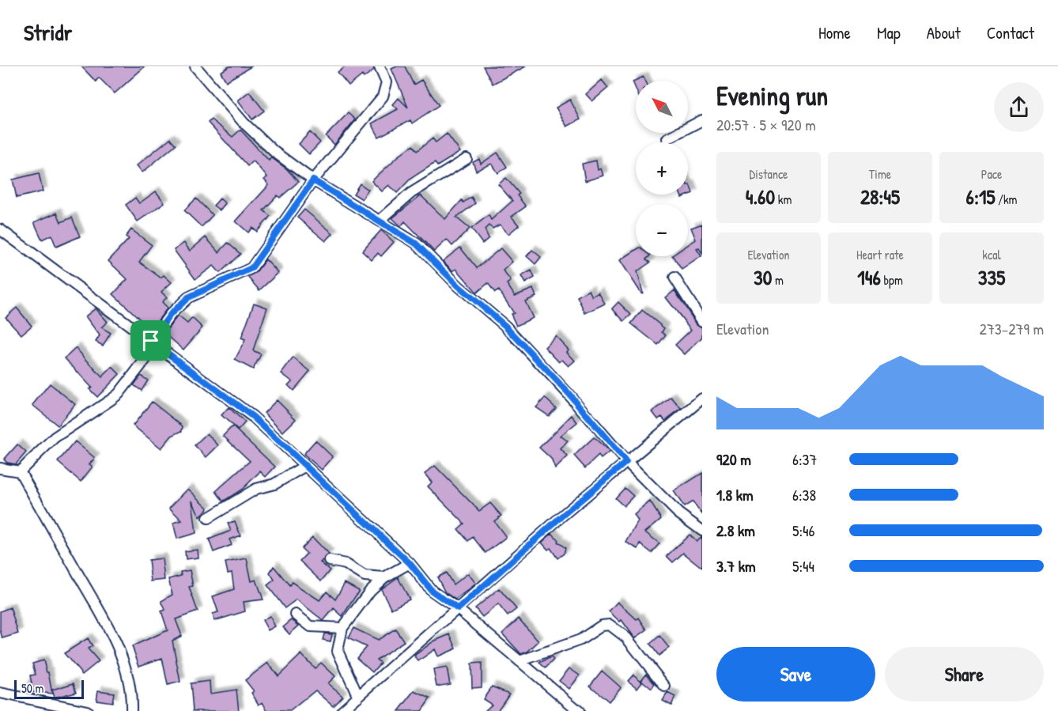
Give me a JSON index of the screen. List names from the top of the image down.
{
  "scale_bar": "50 m",
  "north": "top left",
  "page": {
    "header": "Stridr",
    "nav": [
      "Home",
      "Map",
      "About",
      "Contact"
    ],
    "heading": ["Evening run", "20:57 · 5 × 920 m"],
    "map_buttons": ["+", "−"],
    "stats": [
      ["Distance", "4.60 km"],
      ["Time", "28:45"],
      ["Pace", "6:15 /km"],
      ["Elevation", "30 m"],
      ["Heart rate", "146 bpm"],
      ["kcal", "335"]
    ],
    "chart": ["Elevation", "273–279 m"],
    "list": [
      {
        "name": "920 m",
        "note": "6:37"
      },
      {
        "name": "1.8 km",
        "note": "6:38"
      },
      {
        "name": "2.8 km",
        "note": "5:46"
      },
      {
        "name": "3.7 km",
        "note": "5:44"
      }
    ],
    "buttons": ["Save", "Share"],
    "scale": "50 m"
  }
}
